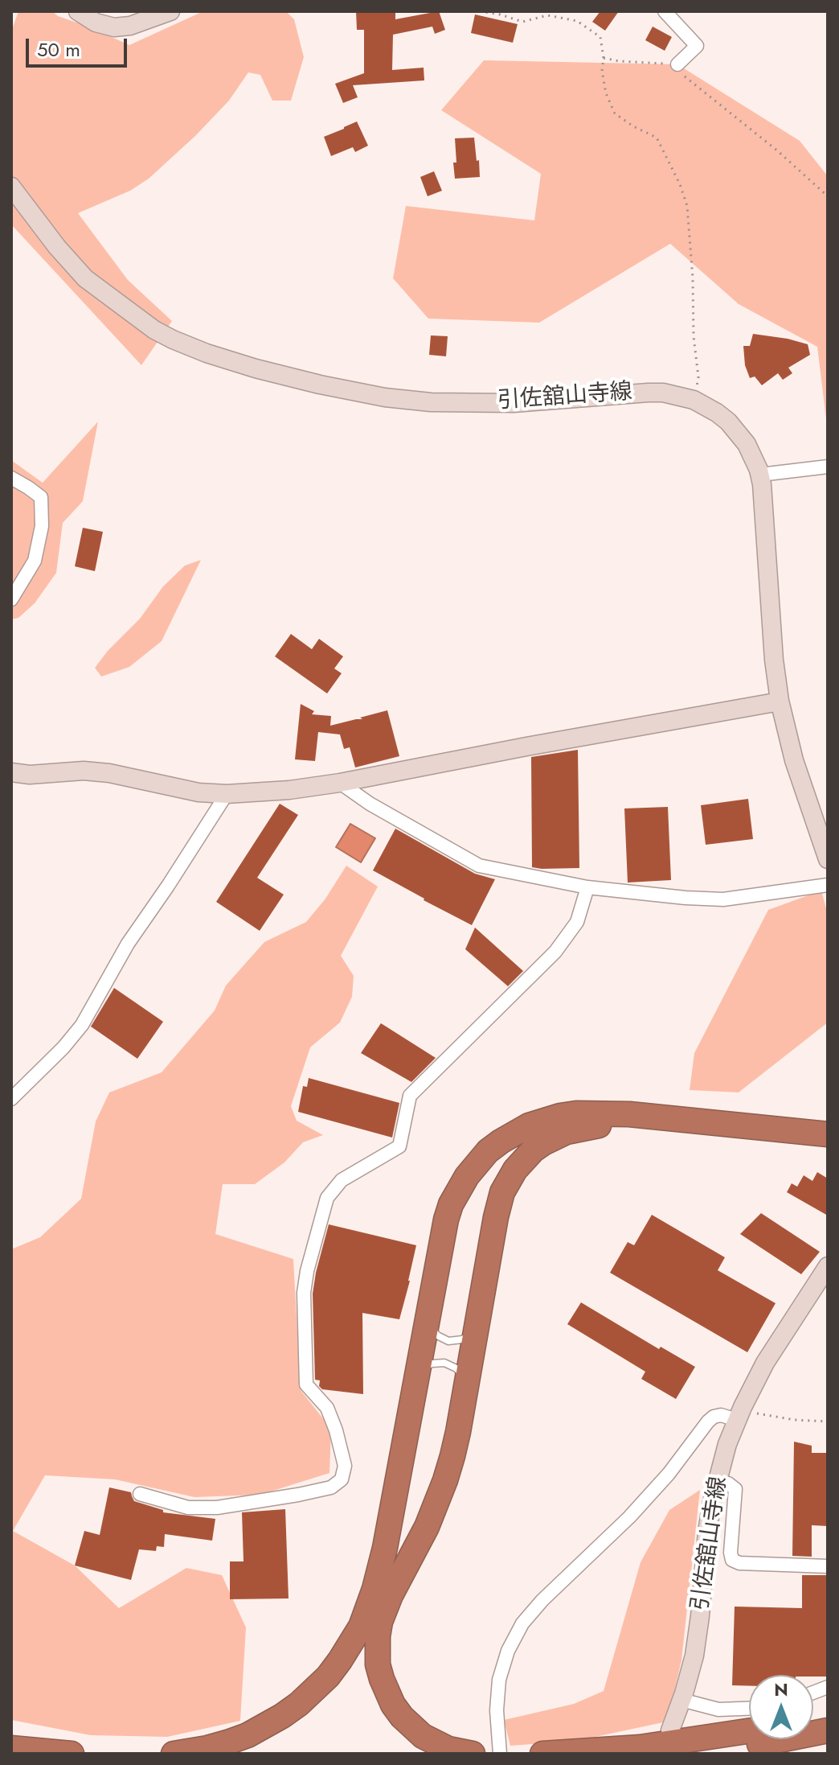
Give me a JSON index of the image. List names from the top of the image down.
{
  "streets": {
    "main road": ["引佐舘山寺線"]
  },
  "scale_bar": "50 m",
  "north": "top"
}
